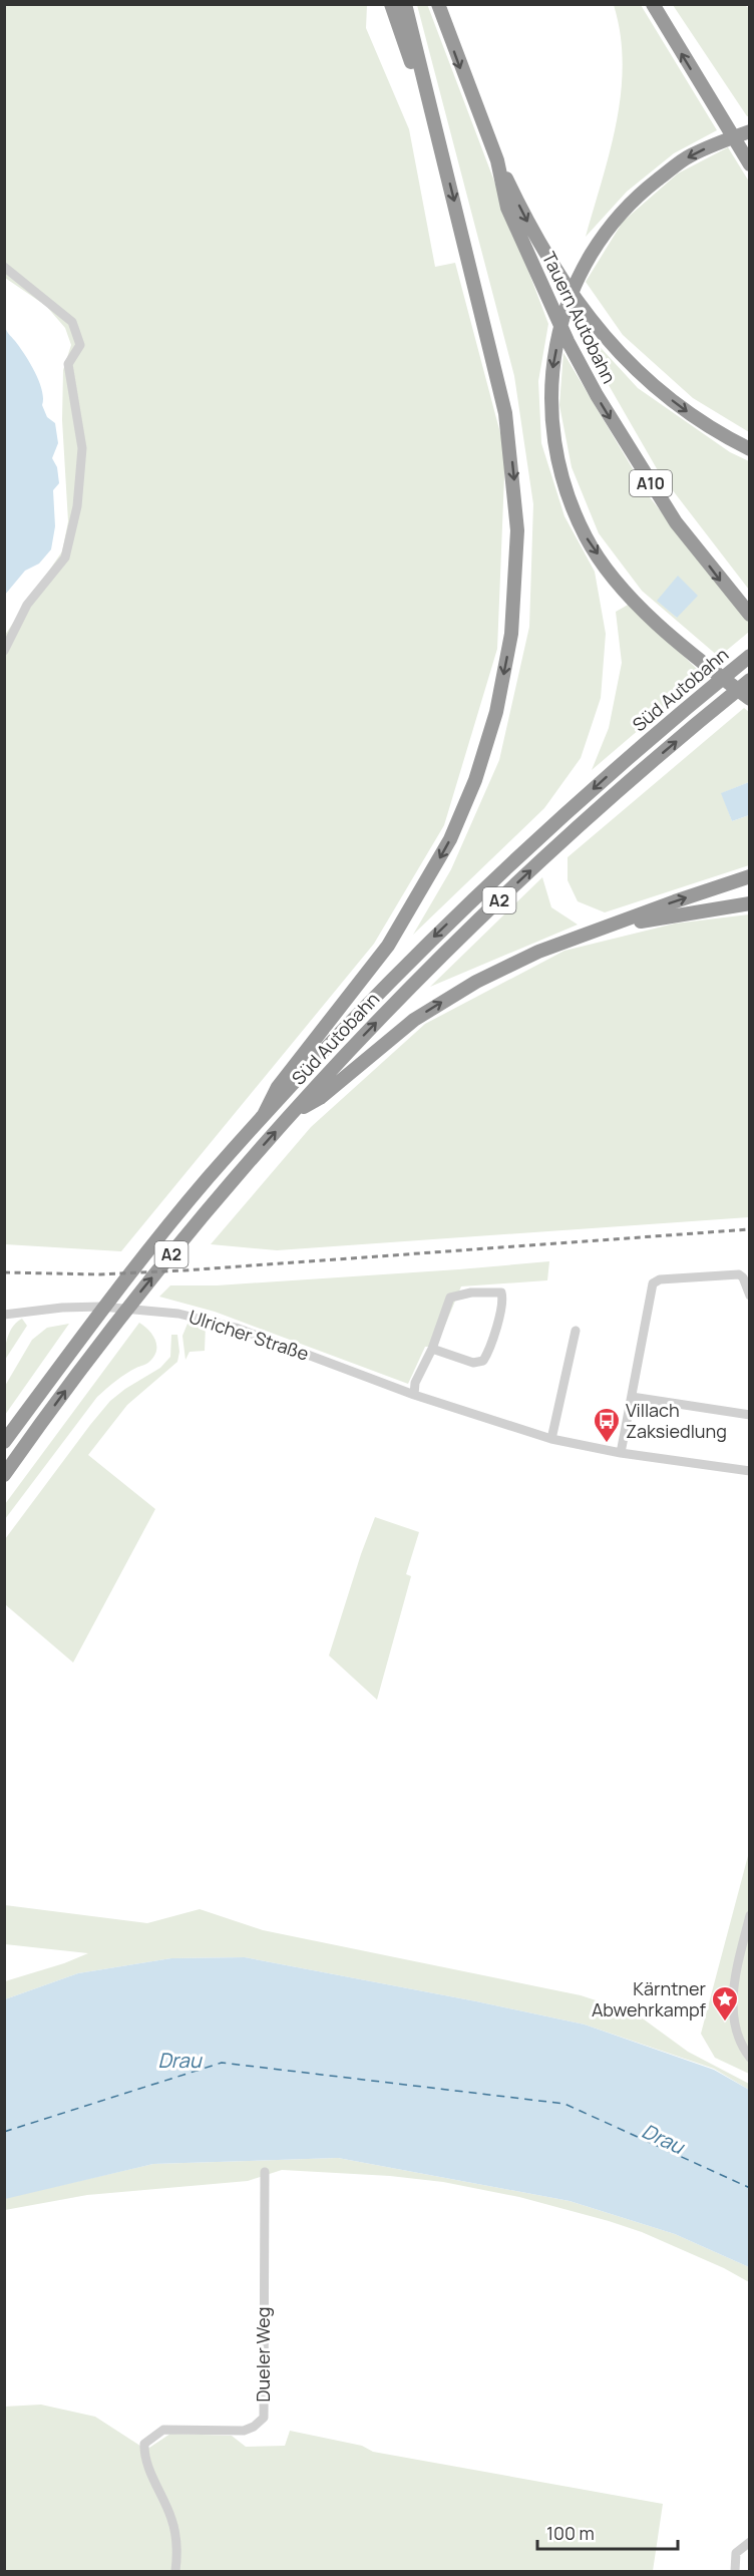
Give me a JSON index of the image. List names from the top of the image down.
{
  "streets": {
    "highway": [
      "Tauern Autobahn",
      "A10",
      "Süd Autobahn",
      "A2"
    ],
    "street": ["Ulricher Straße", "Dueler Weg"]
  },
  "water": ["Drau"],
  "places": {
    "bus stop": ["Villach Zaksiedlung"],
    "place": ["Kärntner Abwehrkampf"]
  },
  "scale_bar": "100 m"
}
